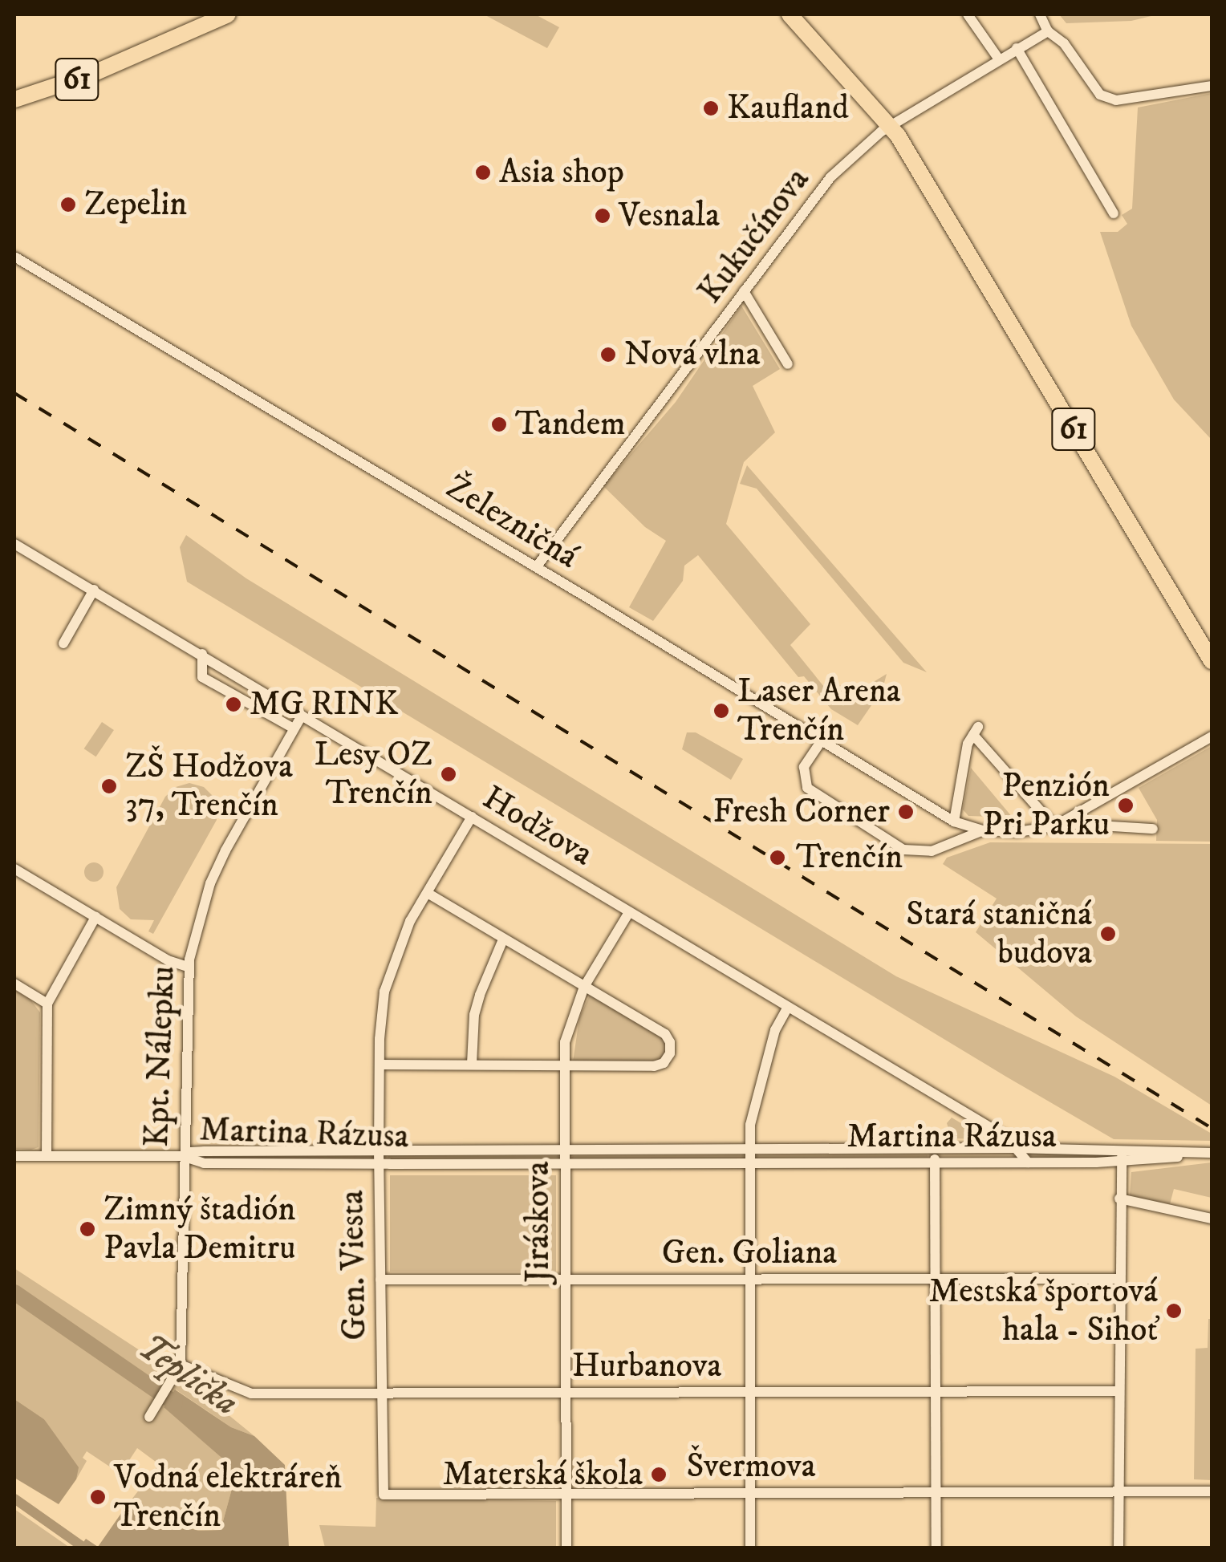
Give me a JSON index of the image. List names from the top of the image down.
{
  "streets": {
    "main road": ["61"],
    "street": [
      "Kukučínova",
      "Železničná",
      "Hodžova",
      "Kpt. Nálepku",
      "Martina Rázusa",
      "Jiráskova",
      "Gen. Goliana",
      "Gen. Viesta",
      "Hurbanova",
      "Švermova"
    ]
  },
  "crossings": [
    ["61", "Kukučínova"],
    ["Kukučínova", "Železničná"],
    ["Hodžova", "Kpt. Nálepku"],
    ["Hodžova", "Martina Rázusa"],
    ["Hodžova", "Jiráskova"],
    ["Hodžova", "Gen. Viesta"],
    ["Kpt. Nálepku", "Martina Rázusa"],
    ["Kpt. Nálepku", "Hurbanova"],
    ["Martina Rázusa", "Jiráskova"],
    ["Martina Rázusa", "Gen. Viesta"],
    ["Jiráskova", "Gen. Goliana"],
    ["Jiráskova", "Hurbanova"],
    ["Jiráskova", "Švermova"],
    ["Gen. Goliana", "Gen. Viesta"],
    ["Gen. Viesta", "Hurbanova"],
    ["Gen. Viesta", "Švermova"]
  ],
  "water": ["Teplička"],
  "places": [
    "Kaufland",
    "Asia shop",
    "Zepelin",
    "Vesnala",
    "Nová vlna",
    "Tandem",
    "MG RINK",
    "Laser Arena Trenčín",
    "Lesy OZ Trenčín",
    "ZŠ Hodžova 37, Trenčín",
    "Penzión Pri Parku",
    "Fresh Corner",
    "Trenčín",
    "Stará staničná budova",
    "Zimný štadión Pavla Demitru",
    "Mestská športová hala - Sihoť",
    "Materská škola",
    "Vodná elektráreň Trenčín"
  ]
}
